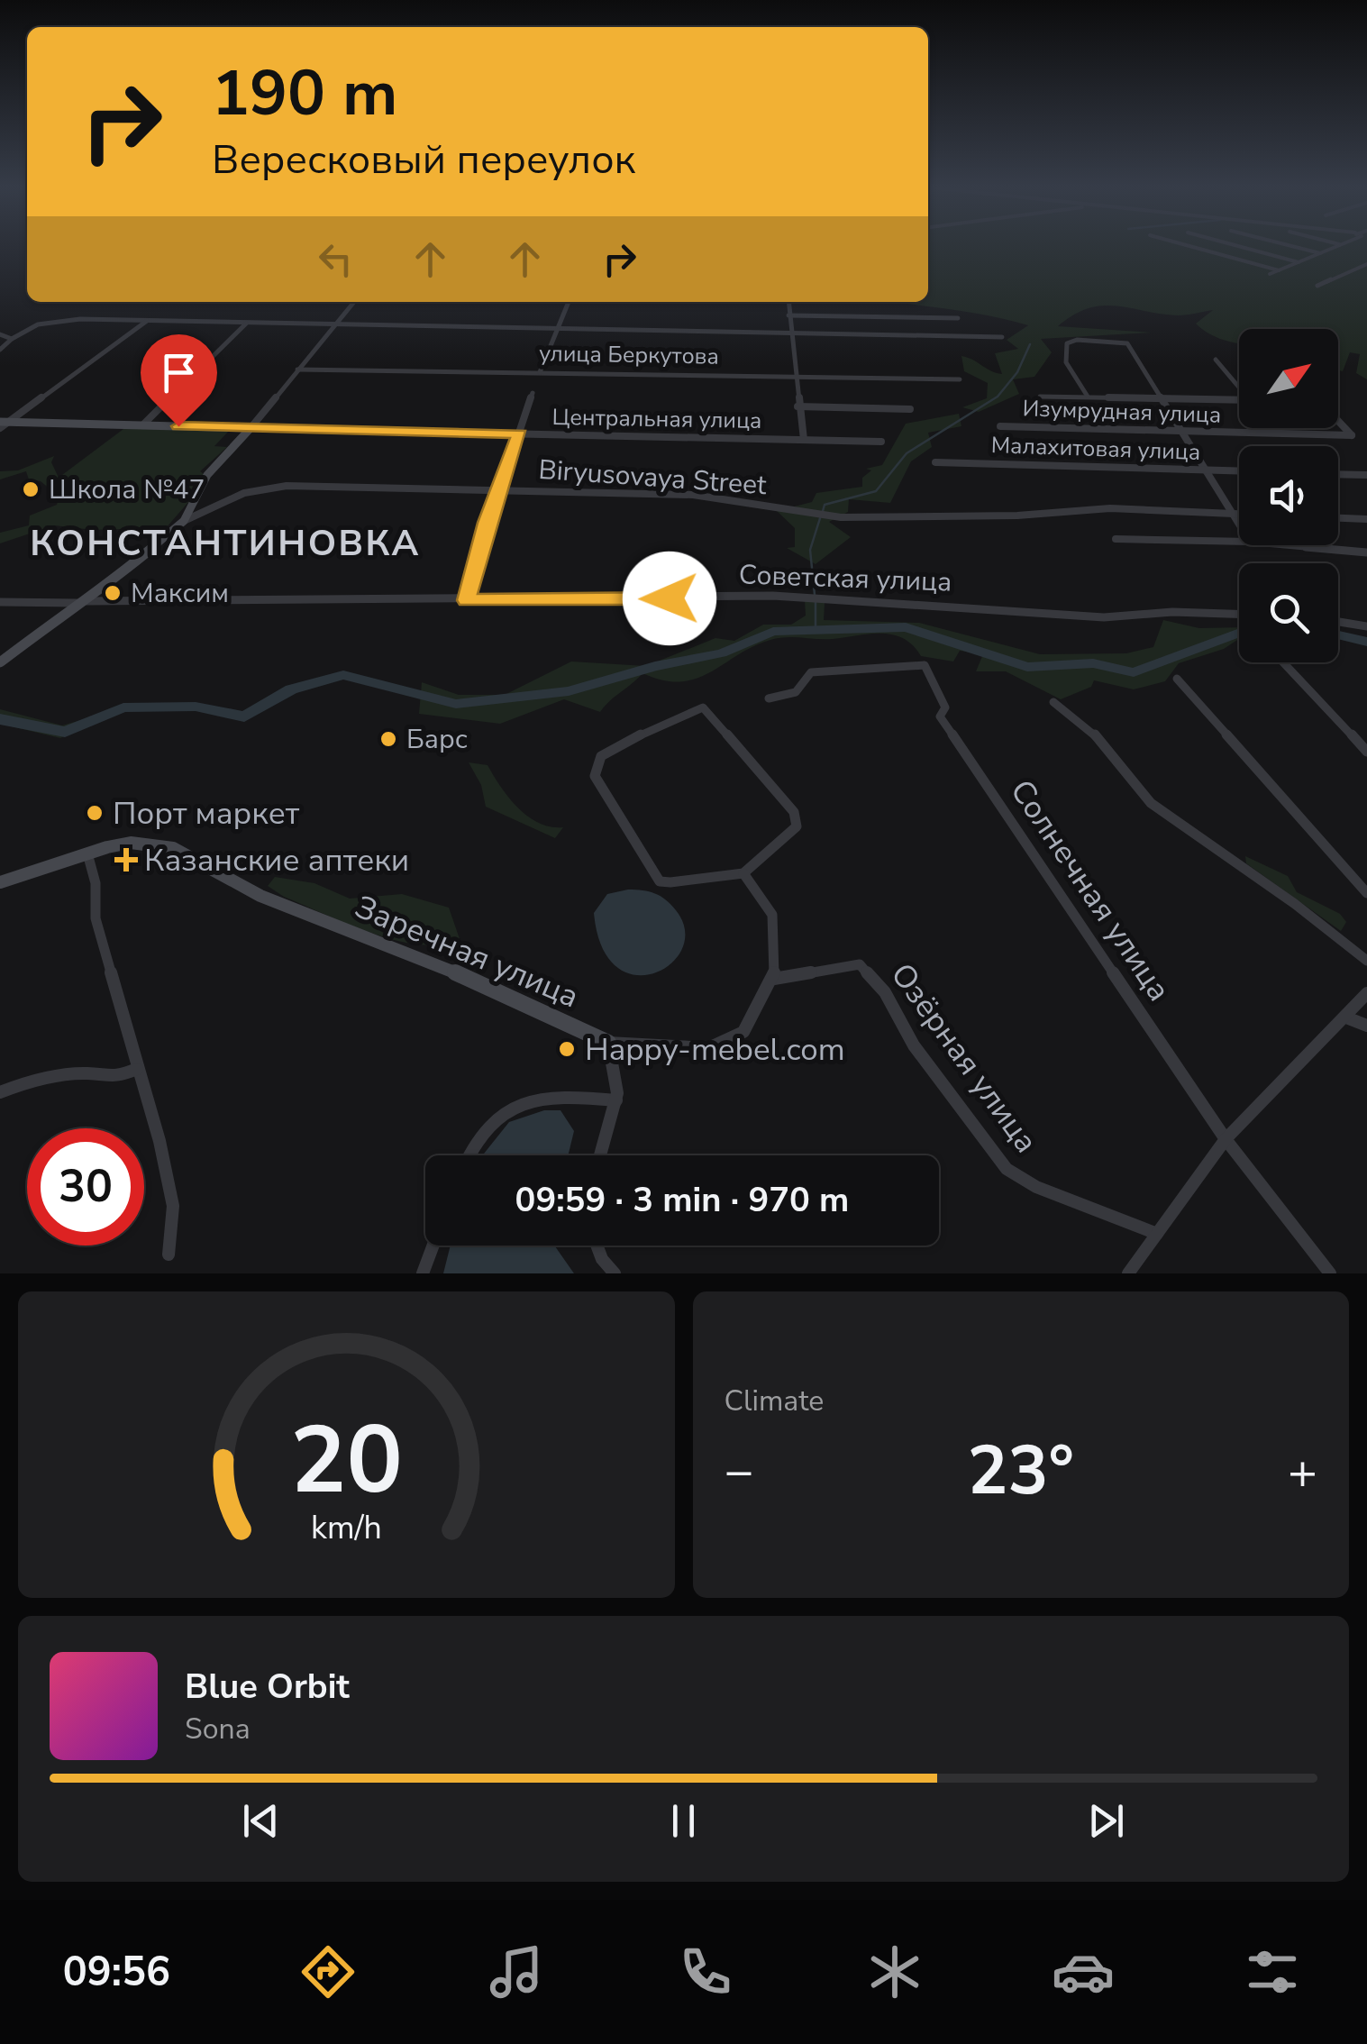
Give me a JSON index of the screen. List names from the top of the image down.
{
  "streets": {
    "street": [
      "улица Беркутова",
      "Изумрудная улица",
      "Центральная улица",
      "Малахитовая улица",
      "Biryusovaya Street",
      "Советская улица",
      "Солнечная улица",
      "Заречная улица",
      "Озёрная улица"
    ]
  },
  "districts": ["КОНСТАНТИНОВКА"],
  "places": {
    "other": [
      "Школа №47",
      "Максим",
      "Барс",
      "Порт маркет",
      "Happy-mebel.com"
    ],
    "health": ["Казанские аптеки"]
  },
  "north": "top right",
  "page": {
    "turn": ["190 m", "Вересковый переулок"],
    "limit": "30",
    "trip": "09:59 · 3 min · 970 m",
    "tile": "Climate",
    "heat": ["−", "23°", "+"],
    "song": ["Blue Orbit", "Sona"],
    "tabs": "09:56",
    "gauge": ["20", "km/h"]
  }
}
